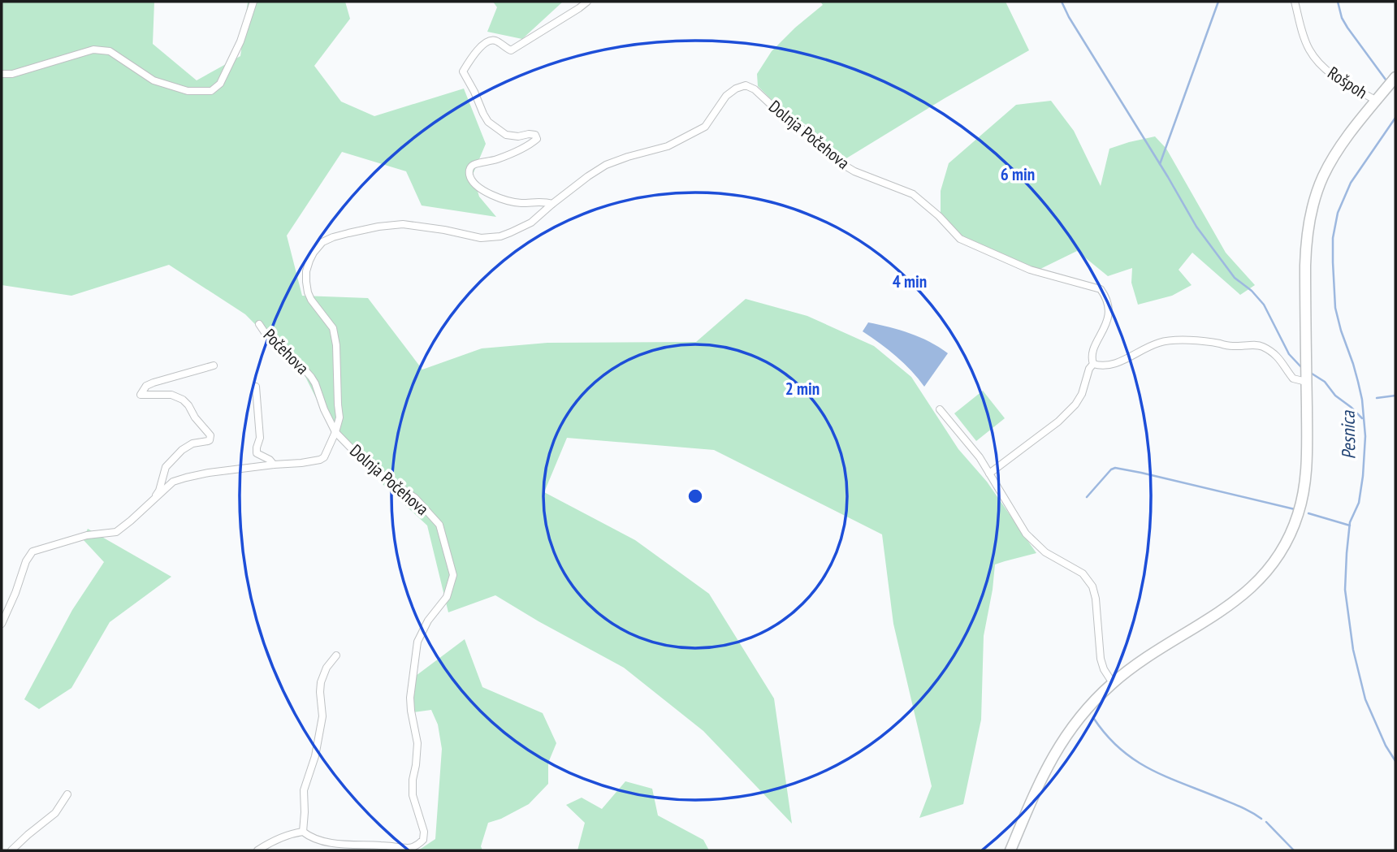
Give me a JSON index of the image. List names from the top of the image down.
{
  "streets": {
    "street": ["Rošpoh", "Dolnja Počehova", "Počehova"]
  },
  "crossings": [
    ["Dolnja Počehova", "Počehova"]
  ],
  "water": ["Pesnica"],
  "rings": ["6 min", "4 min", "2 min"]
}
